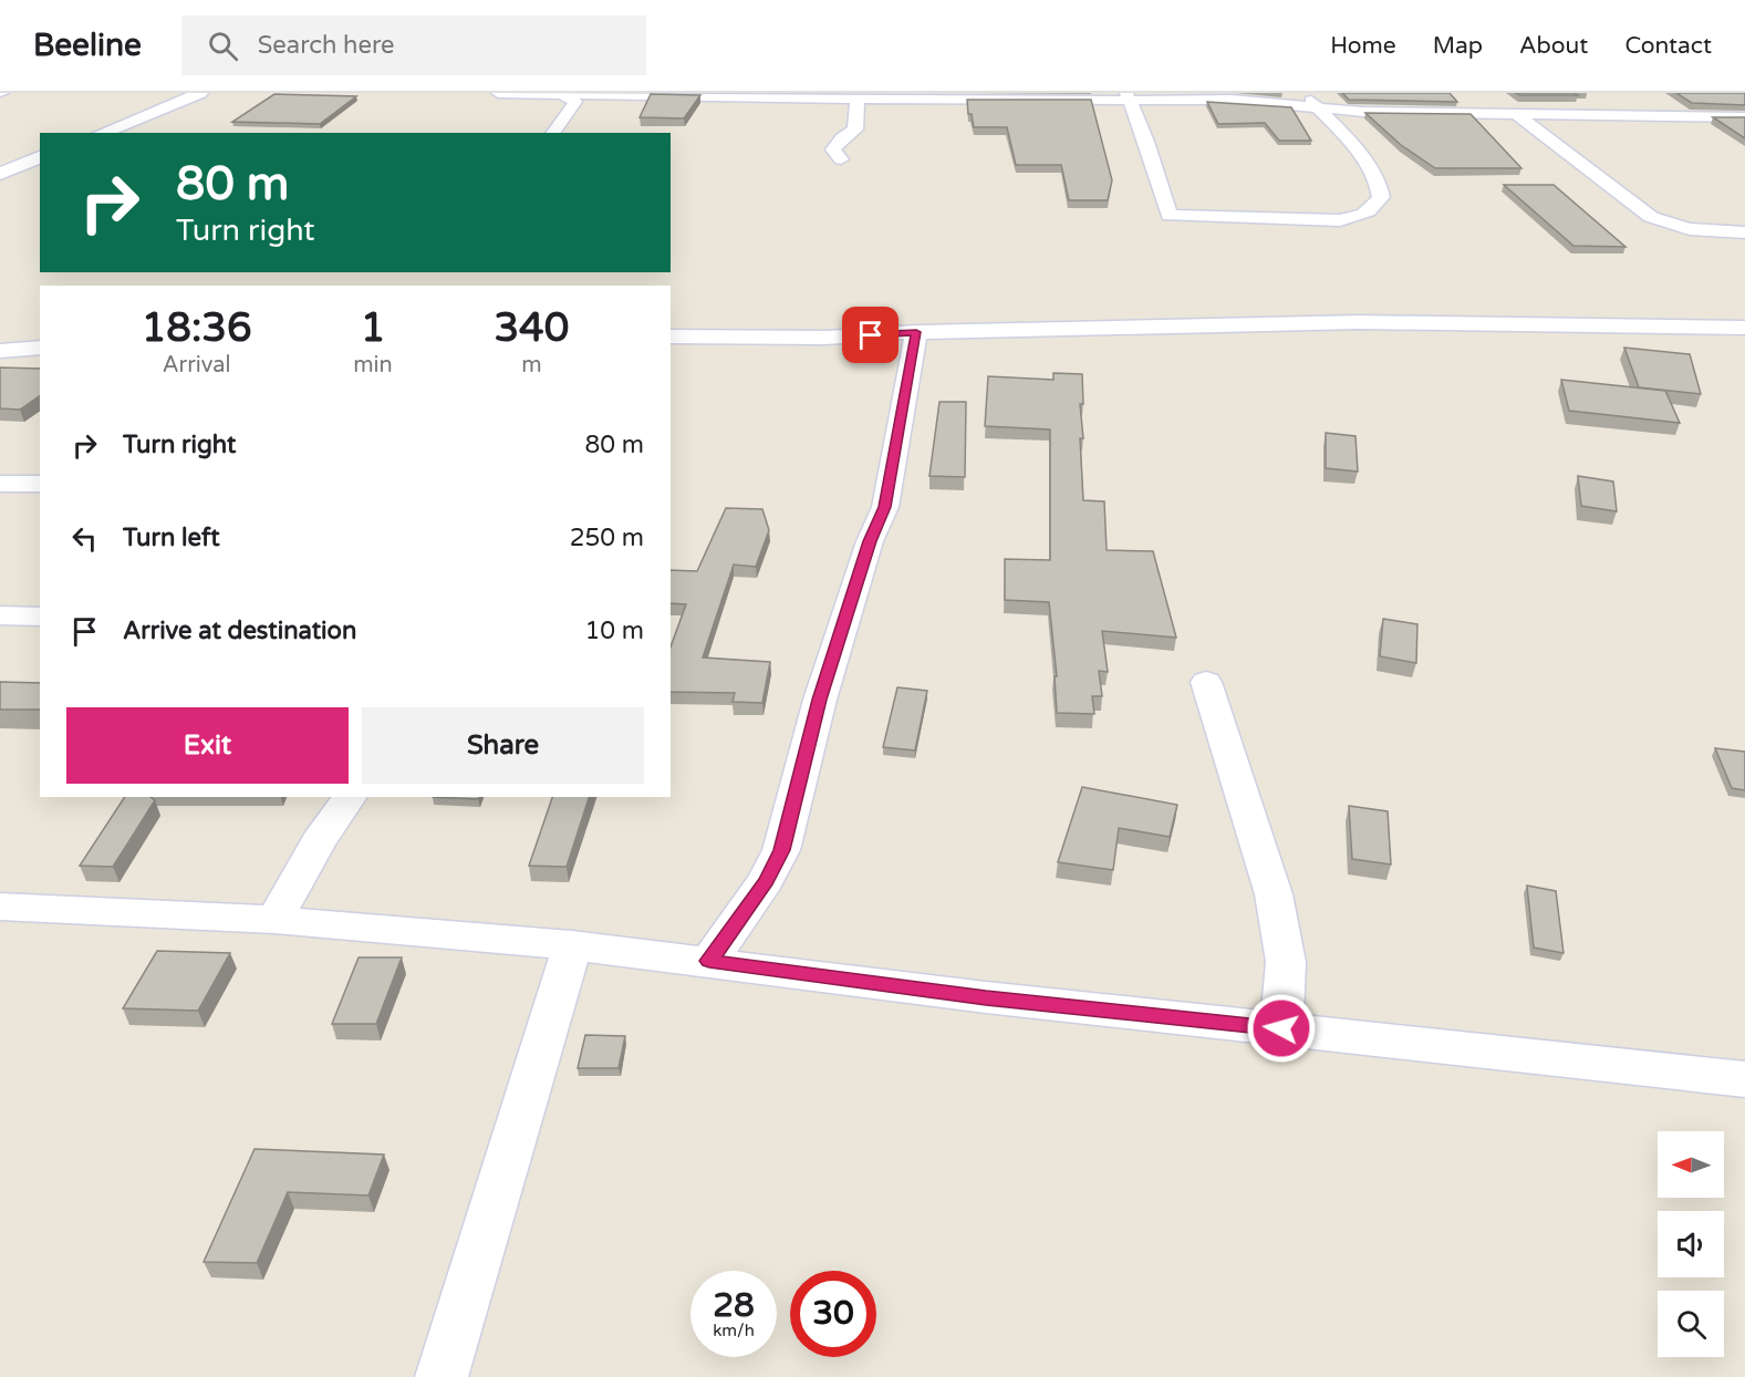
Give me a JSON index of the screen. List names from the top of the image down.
{
  "north": "left",
  "page": {
    "header": "Beeline",
    "search": "Search here",
    "nav": [
      "Home",
      "Map",
      "About",
      "Contact"
    ],
    "turn": ["80 m", "Turn right"],
    "eta": [
      "18:36",
      "Arrival",
      "1",
      "min",
      "340",
      "m"
    ],
    "list": [
      {
        "name": "Turn right",
        "value": "80 m"
      },
      {
        "name": "Turn left",
        "value": "250 m"
      },
      {
        "name": "Arrive at destination",
        "value": "10 m"
      }
    ],
    "buttons": ["Exit", "Share"],
    "speed": "28 km/h",
    "limit": "30"
  }
}
